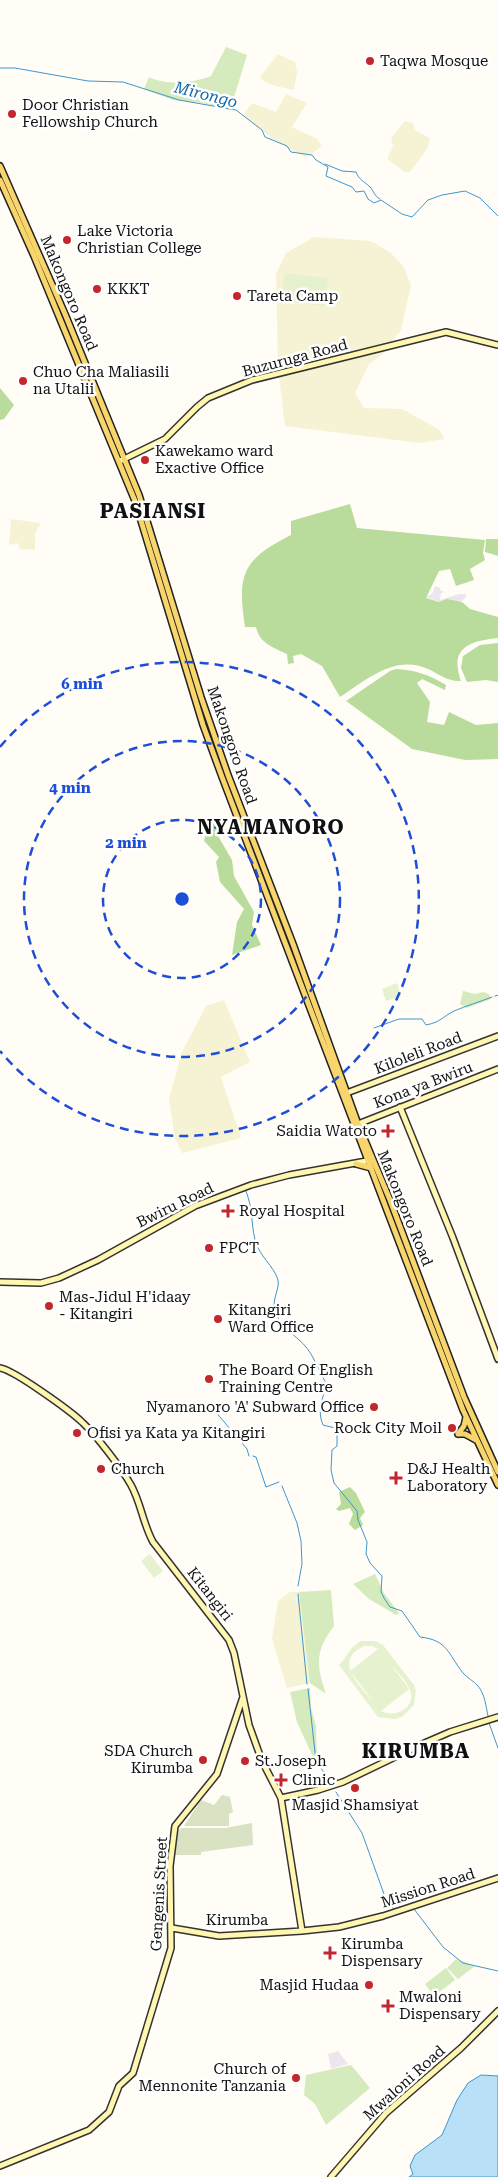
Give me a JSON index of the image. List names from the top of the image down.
{
  "streets": {
    "main road": [
      "Makongoro Road",
      "Buzuruga Road",
      "Kiloleli Road",
      "Kona ya Bwiru",
      "Bwiru Road",
      "Kitangiri",
      "Mission Road",
      "Gengenis Street",
      "Kirumba",
      "Mwaloni Road"
    ]
  },
  "crossings": [
    ["Makongoro Road", "Buzuruga Road"],
    ["Makongoro Road", "Kiloleli Road"],
    ["Makongoro Road", "Kona ya Bwiru"],
    ["Makongoro Road", "Bwiru Road"],
    ["Kitangiri", "Mission Road"],
    ["Kitangiri", "Gengenis Street"],
    ["Kitangiri", "Kirumba"],
    ["Mission Road", "Kirumba"],
    ["Gengenis Street", "Kirumba"]
  ],
  "districts": ["PASIANSI", "NYAMANORO", "KIRUMBA"],
  "water": ["Mirongo"],
  "places": {
    "other": [
      "Taqwa Mosque",
      "Door Christian Fellowship Church",
      "Lake Victoria Christian College",
      "KKKT",
      "Tareta Camp",
      "Chuo Cha Maliasili na Utalii",
      "Kawekamo ward Exactive Office",
      "FPCT",
      "Mas-Jidul H'idaay - Kitangiri",
      "Kitangiri Ward Office",
      "The Board Of English Training Centre",
      "Nyamanoro 'A' Subward Office",
      "Rock City Moil",
      "Ofisi ya Kata ya Kitangiri",
      "Church",
      "SDA Church Kirumba",
      "St.Joseph",
      "Masjid Shamsiyat",
      "Masjid Hudaa",
      "Church of Mennonite Tanzania"
    ],
    "health": [
      "Saidia Watoto",
      "Royal Hospital",
      "D&J Health Laboratory",
      "Clinic",
      "Kirumba Dispensary",
      "Mwaloni Dispensary"
    ]
  },
  "rings": ["6 min", "4 min", "2 min"]
}
